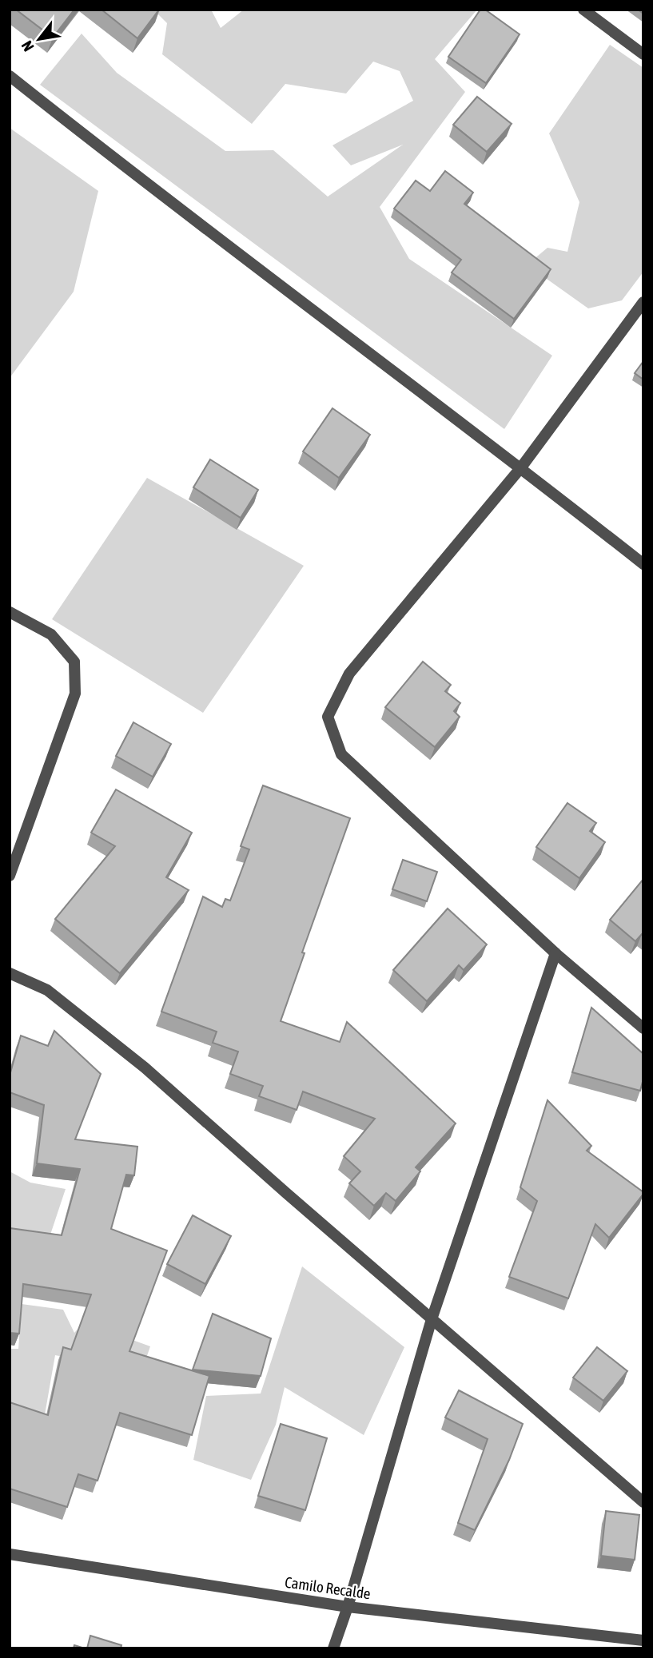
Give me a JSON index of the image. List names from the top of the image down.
{
  "streets": {
    "street": ["Camilo Recalde"]
  },
  "north": "bottom left"
}
